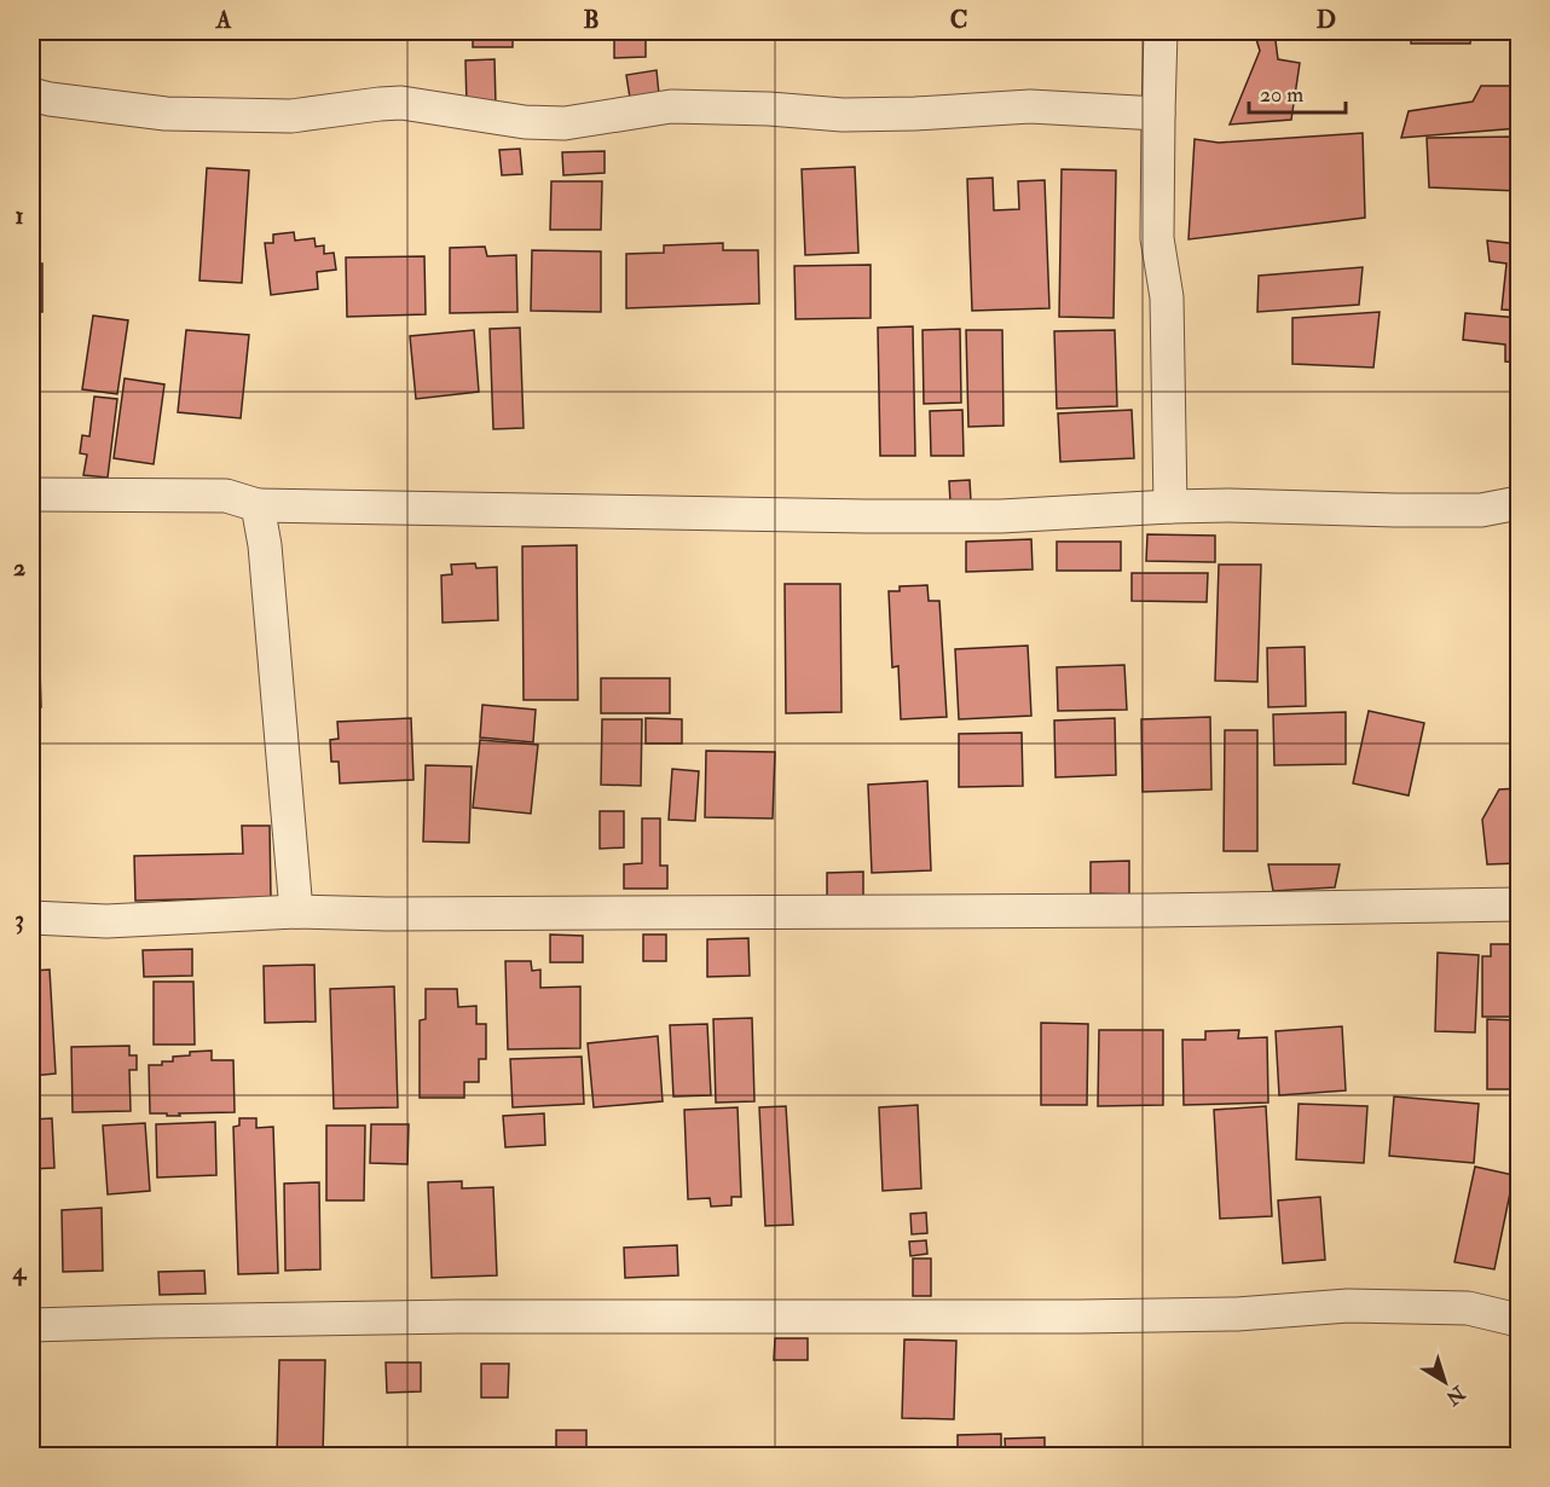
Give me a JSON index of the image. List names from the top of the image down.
{
  "scale_bar": "20 m",
  "north": "bottom right",
  "grid": {
    "columns": [
      "A",
      "B",
      "C",
      "D"
    ],
    "rows": [
      "1",
      "2",
      "3",
      "4"
    ]
  }
}
